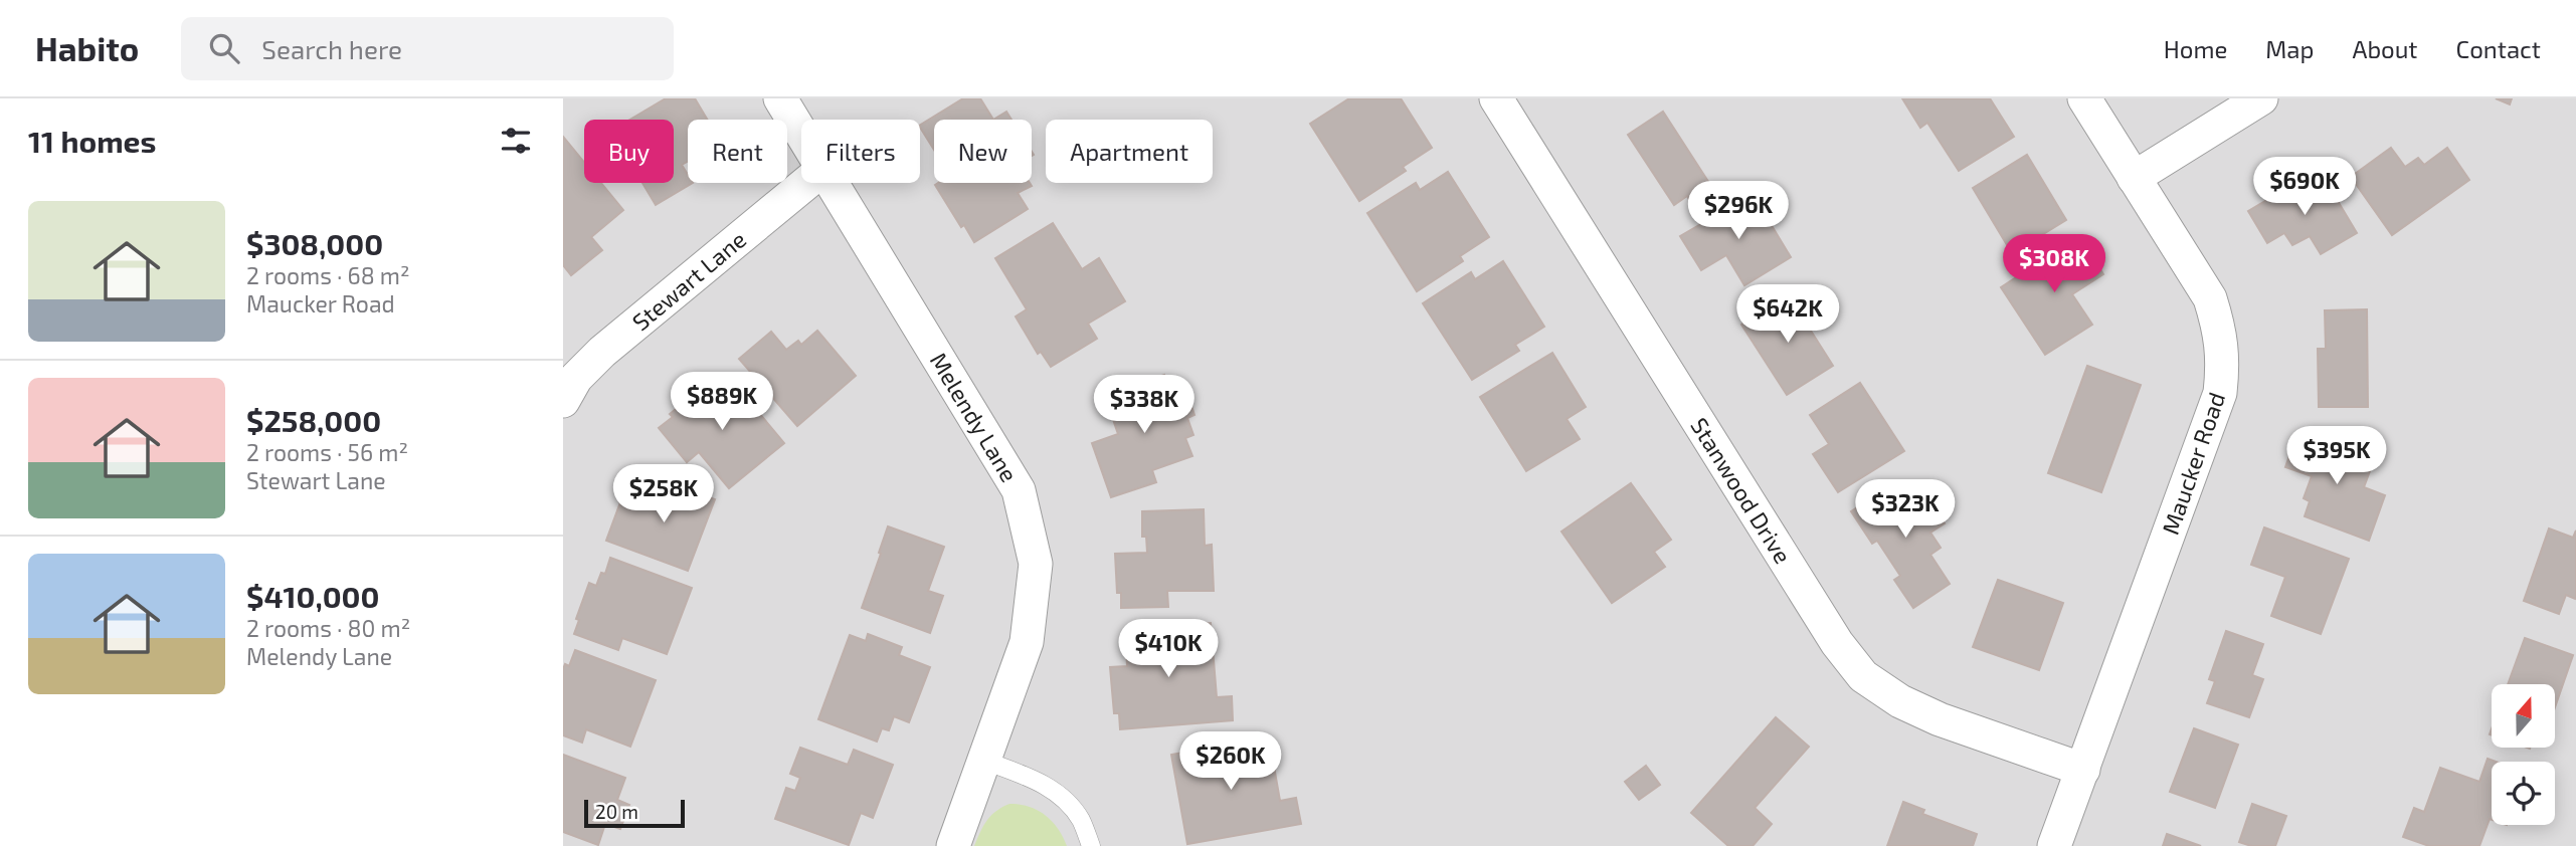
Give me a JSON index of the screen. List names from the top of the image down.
{
  "streets": {
    "street": [
      "Stewart Lane",
      "Melendy Lane",
      "Maucker Road",
      "Stanwood Drive"
    ]
  },
  "crossings": [
    ["Maucker Road", "Stanwood Drive"]
  ],
  "scale_bar": "20 m",
  "north": "top",
  "page": {
    "header": "Habito",
    "search": "Search here",
    "nav": [
      "Home",
      "Map",
      "About",
      "Contact"
    ],
    "heading": "11 homes",
    "chip": [
      "Buy",
      "Rent",
      "Filters",
      "New",
      "Apartment"
    ],
    "price": [
      "$690K",
      "$296K",
      "$308K",
      "$642K",
      "$889K",
      "$338K",
      "$395K",
      "$258K",
      "$323K",
      "$410K",
      "$260K"
    ],
    "list": [
      {
        "name": "$308,000",
        "note": "2 rooms · 68 m² · Maucker Road"
      },
      {
        "name": "$258,000",
        "note": "2 rooms · 56 m² · Stewart Lane"
      },
      {
        "name": "$410,000",
        "note": "2 rooms · 80 m² · Melendy Lane"
      }
    ],
    "scale": "20 m"
  }
}
